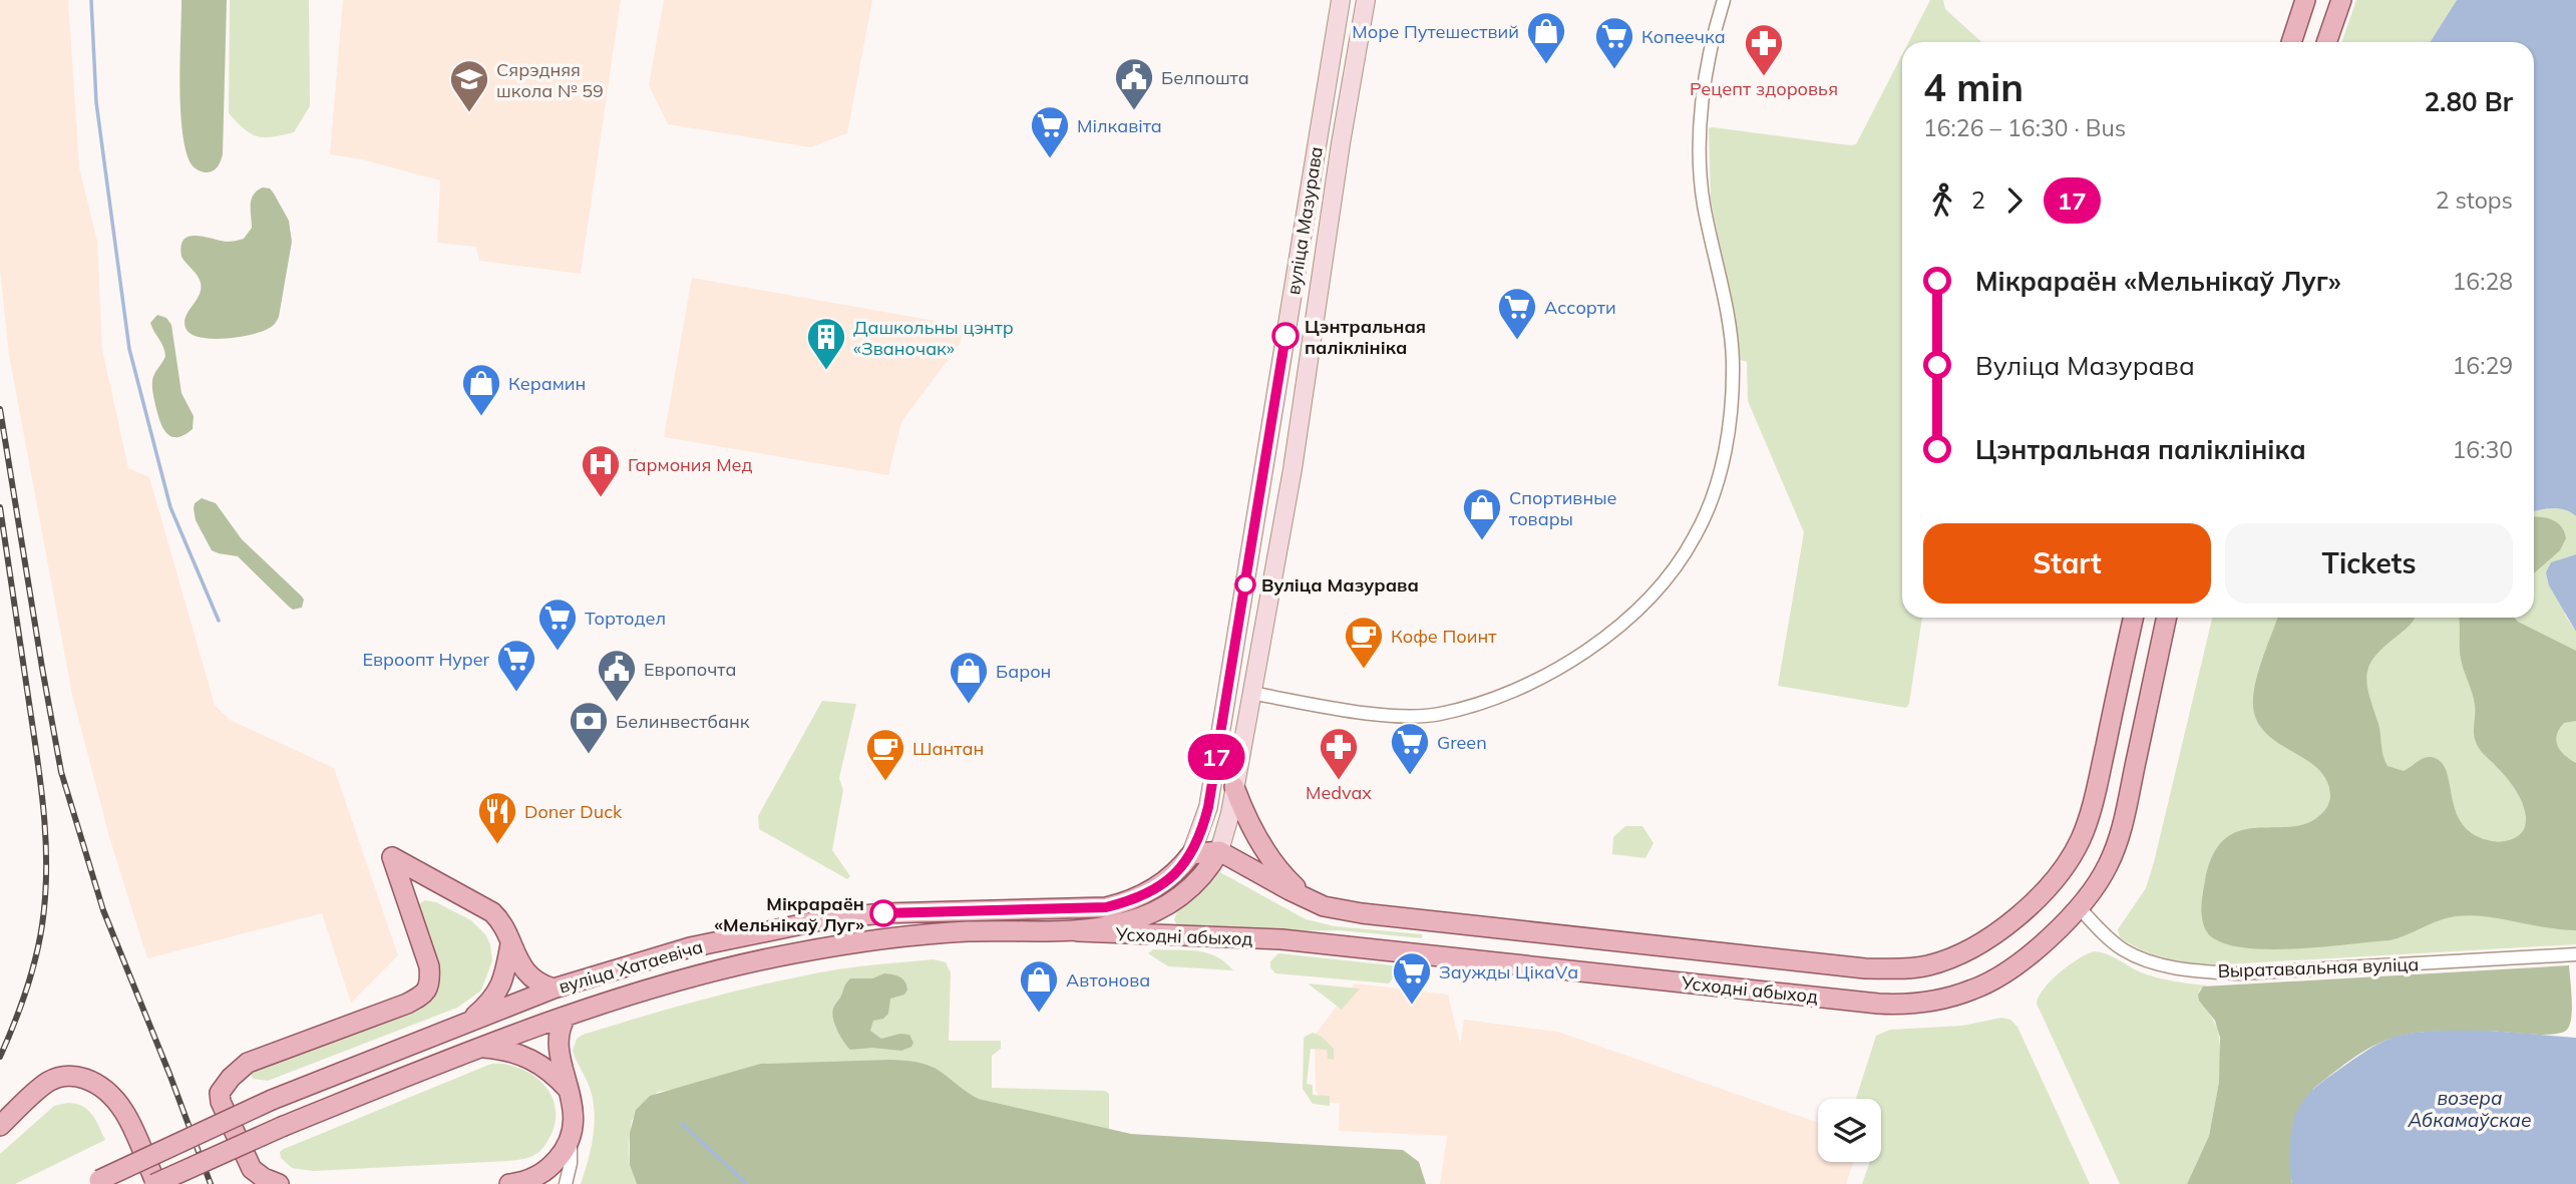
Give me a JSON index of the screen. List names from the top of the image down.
{
  "streets": {
    "main road": ["вуліца Мазурава", "Усходні абыход", "вуліца Хатаевіча"],
    "street": ["Выратавальная вуліца"]
  },
  "crossings": [
    ["вуліца Мазурава", "Усходні абыход"],
    ["вуліца Мазурава", "вуліца Хатаевіча"],
    ["Усходні абыход", "вуліца Хатаевіча"],
    ["Усходні абыход", "Выратавальная вуліца"]
  ],
  "water": ["возера Абкамаўскае"],
  "places": {
    "shop": [
      "Море Путешествий",
      "Керамин",
      "Спортивные товары",
      "Барон",
      "Автонова"
    ],
    "supermarket": [
      "Копеечка",
      "Мілкавіта",
      "Ассорти",
      "Тортодел",
      "Евроопт Hyper",
      "Green",
      "Заужды ЦікаVа"
    ],
    "pharmacy": ["Рецепт здоровья", "Medvax"],
    "public building": ["Белпошта", "Европочта"],
    "school or university": ["Сярэдняя школа № 59"],
    "other": ["Цэнтральная паліклініка", "Вуліца Мазурава", "Мікрараён «Мельнікаў Луг»"],
    "building": ["Дашкольны цэнтр «Званочак»"],
    "hospital": ["Гармония Мед"],
    "cafe": ["Кофе Поинт", "Шантан"],
    "bank": ["Белинвестбанк"],
    "restaurant": ["Doner Duck"]
  },
  "lines": ["bus line 17"],
  "page": {
    "on_map": "17",
    "heading": ["4 min", "16:26 – 16:30 · Bus", "2.80 Br"],
    "legs": ["2", "17", "2 stops"],
    "list": [
      {
        "name": "Мікрараён «Мельнікаў Луг»",
        "value": "16:28"
      },
      {
        "name": "Вуліца Мазурава",
        "value": "16:29"
      },
      {
        "name": "Цэнтральная паліклініка",
        "value": "16:30"
      }
    ],
    "buttons": ["Start", "Tickets"]
  }
}
